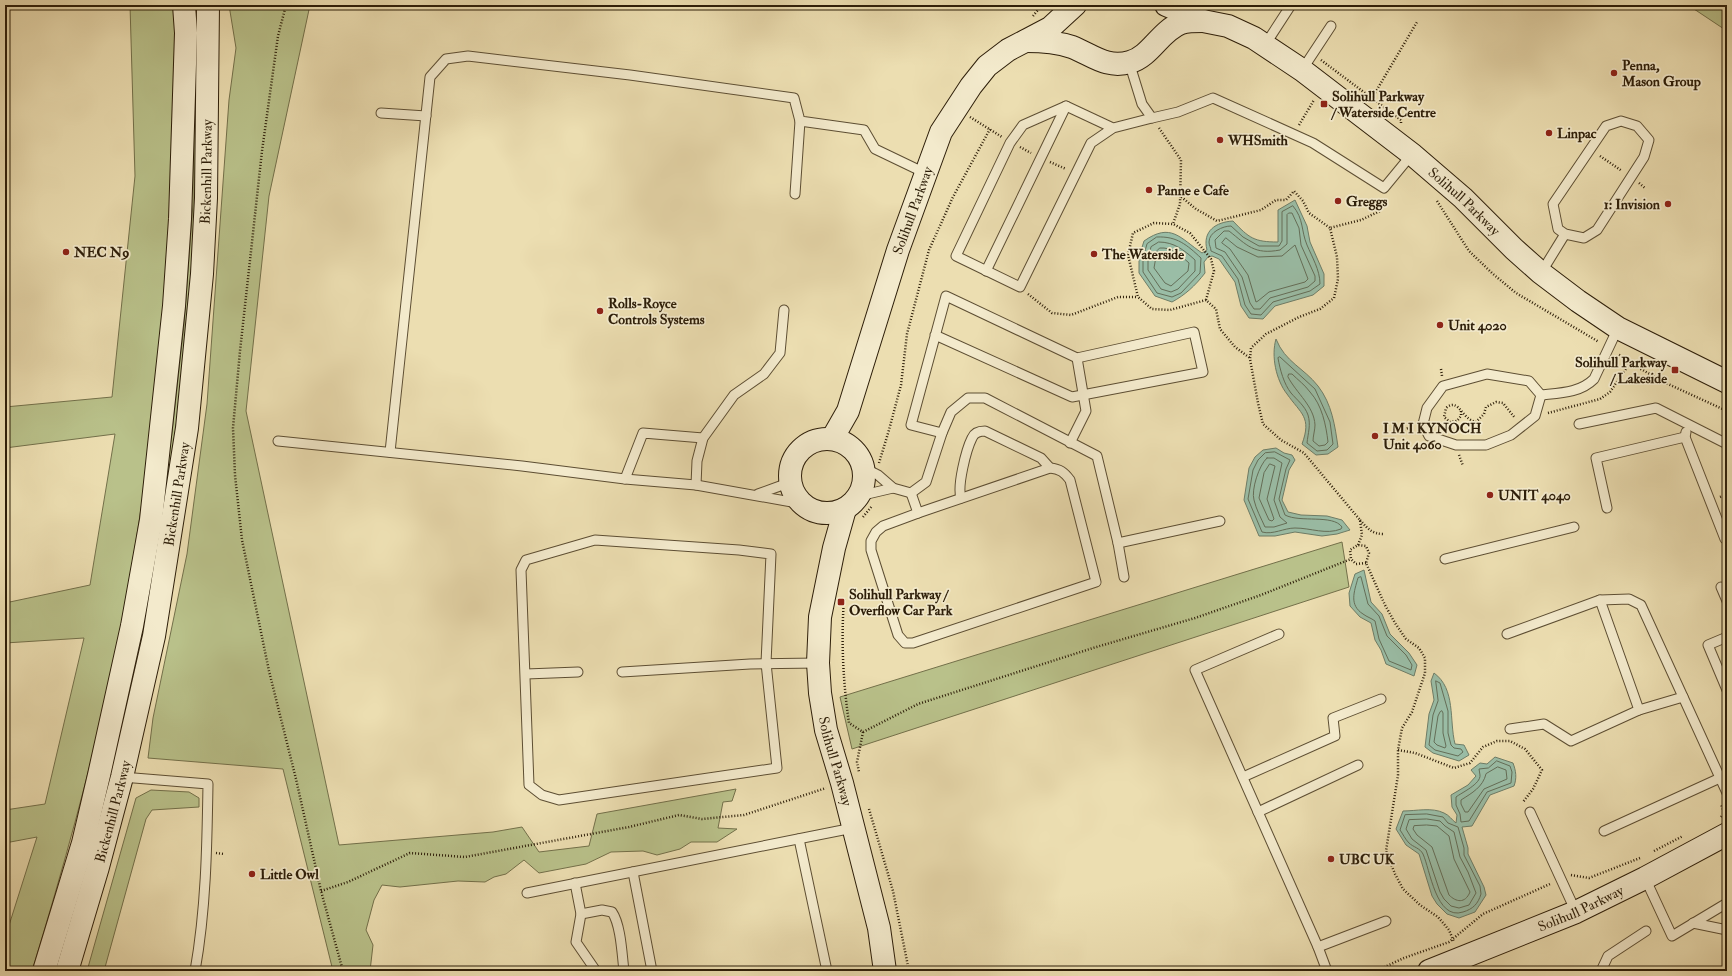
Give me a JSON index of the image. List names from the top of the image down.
{
  "streets": {
    "street": ["Bickenhill Parkway", "Solihull Parkway"]
  },
  "places": {
    "other": [
      "Penna, Mason Group",
      "Linpac",
      "WHSmith",
      "Panne e Cafe",
      "Greggs",
      "1: Invision",
      "NEC N9",
      "The Waterside",
      "Rolls-Royce Controls Systems",
      "Unit 4020",
      "I M I KYNOCH Unit 4060",
      "UNIT 4040",
      "UBC UK",
      "Little Owl"
    ],
    "transit": ["Solihull Parkway / Waterside Centre", "Solihull Parkway / Lakeside", "Solihull Parkway / Overflow Car Park"]
  }
}
